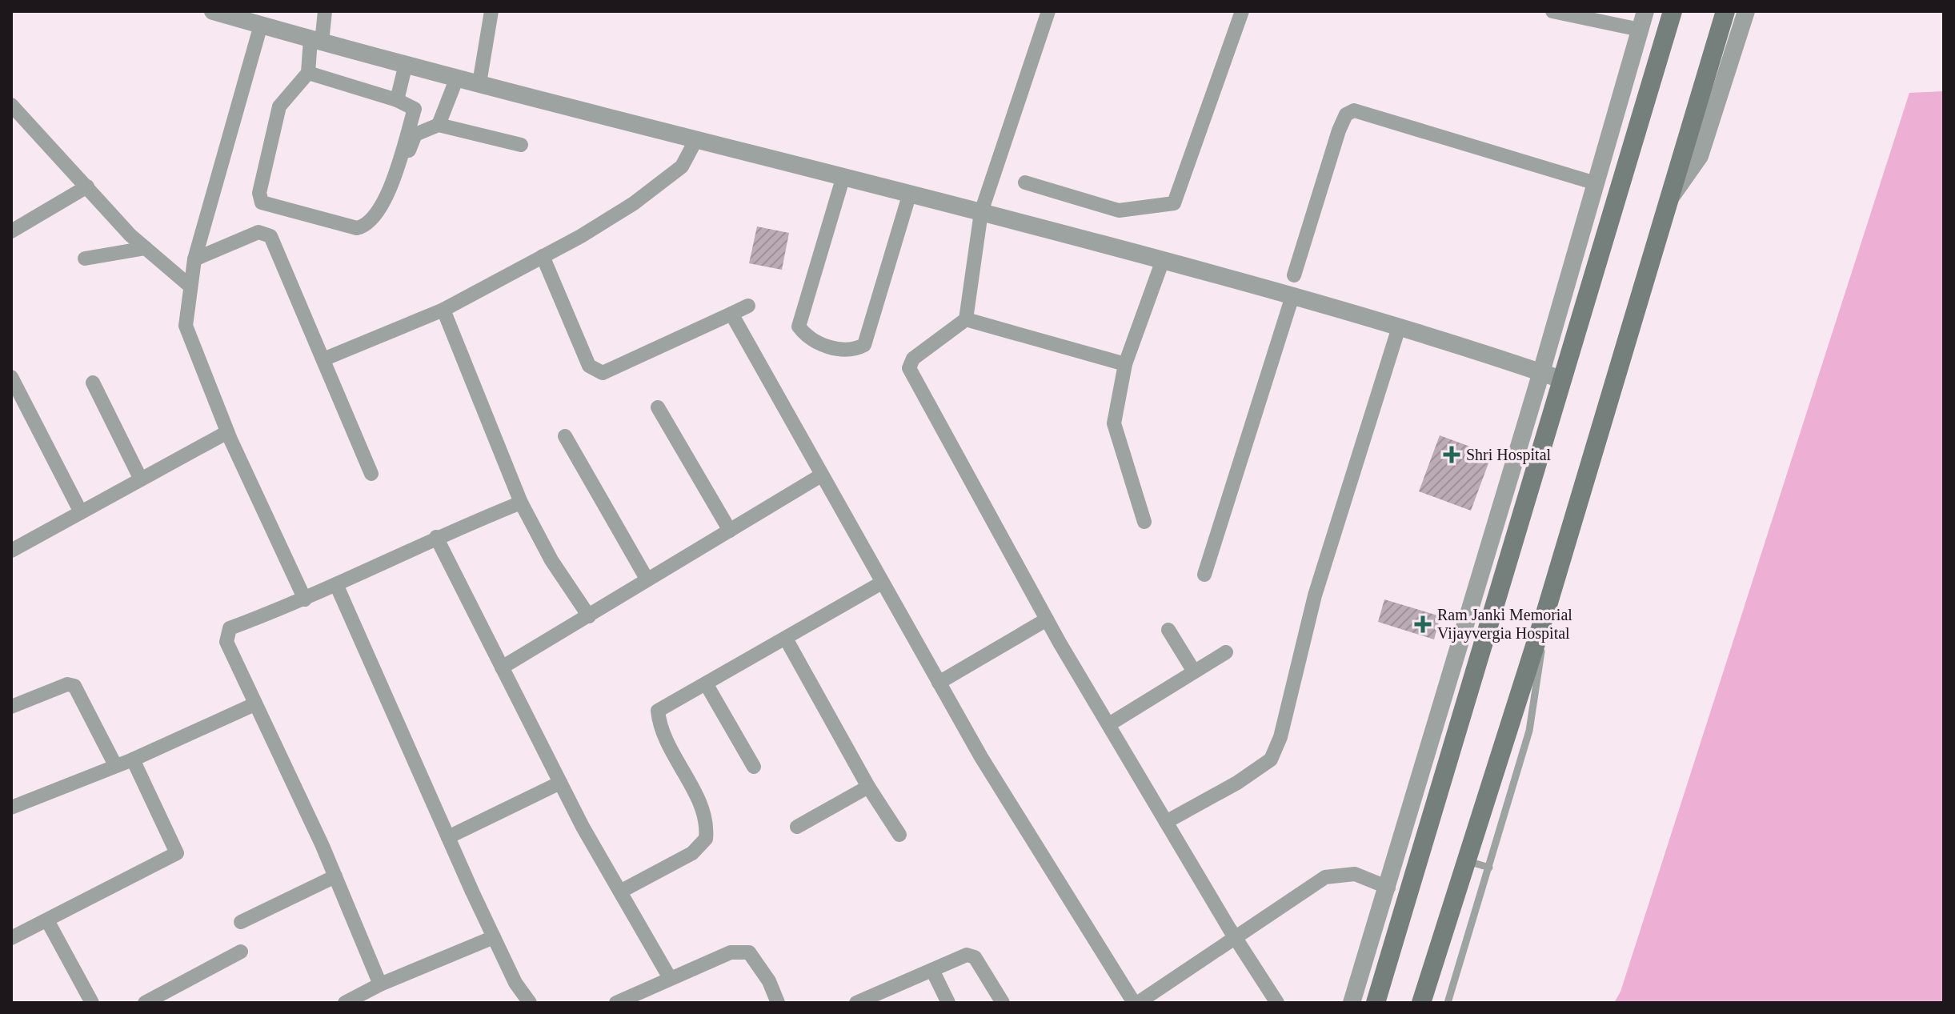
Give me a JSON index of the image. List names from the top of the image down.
{
  "places": {
    "health": ["Shri Hospital", "Ram Janki Memorial Vijayvergia Hospital"]
  }
}
